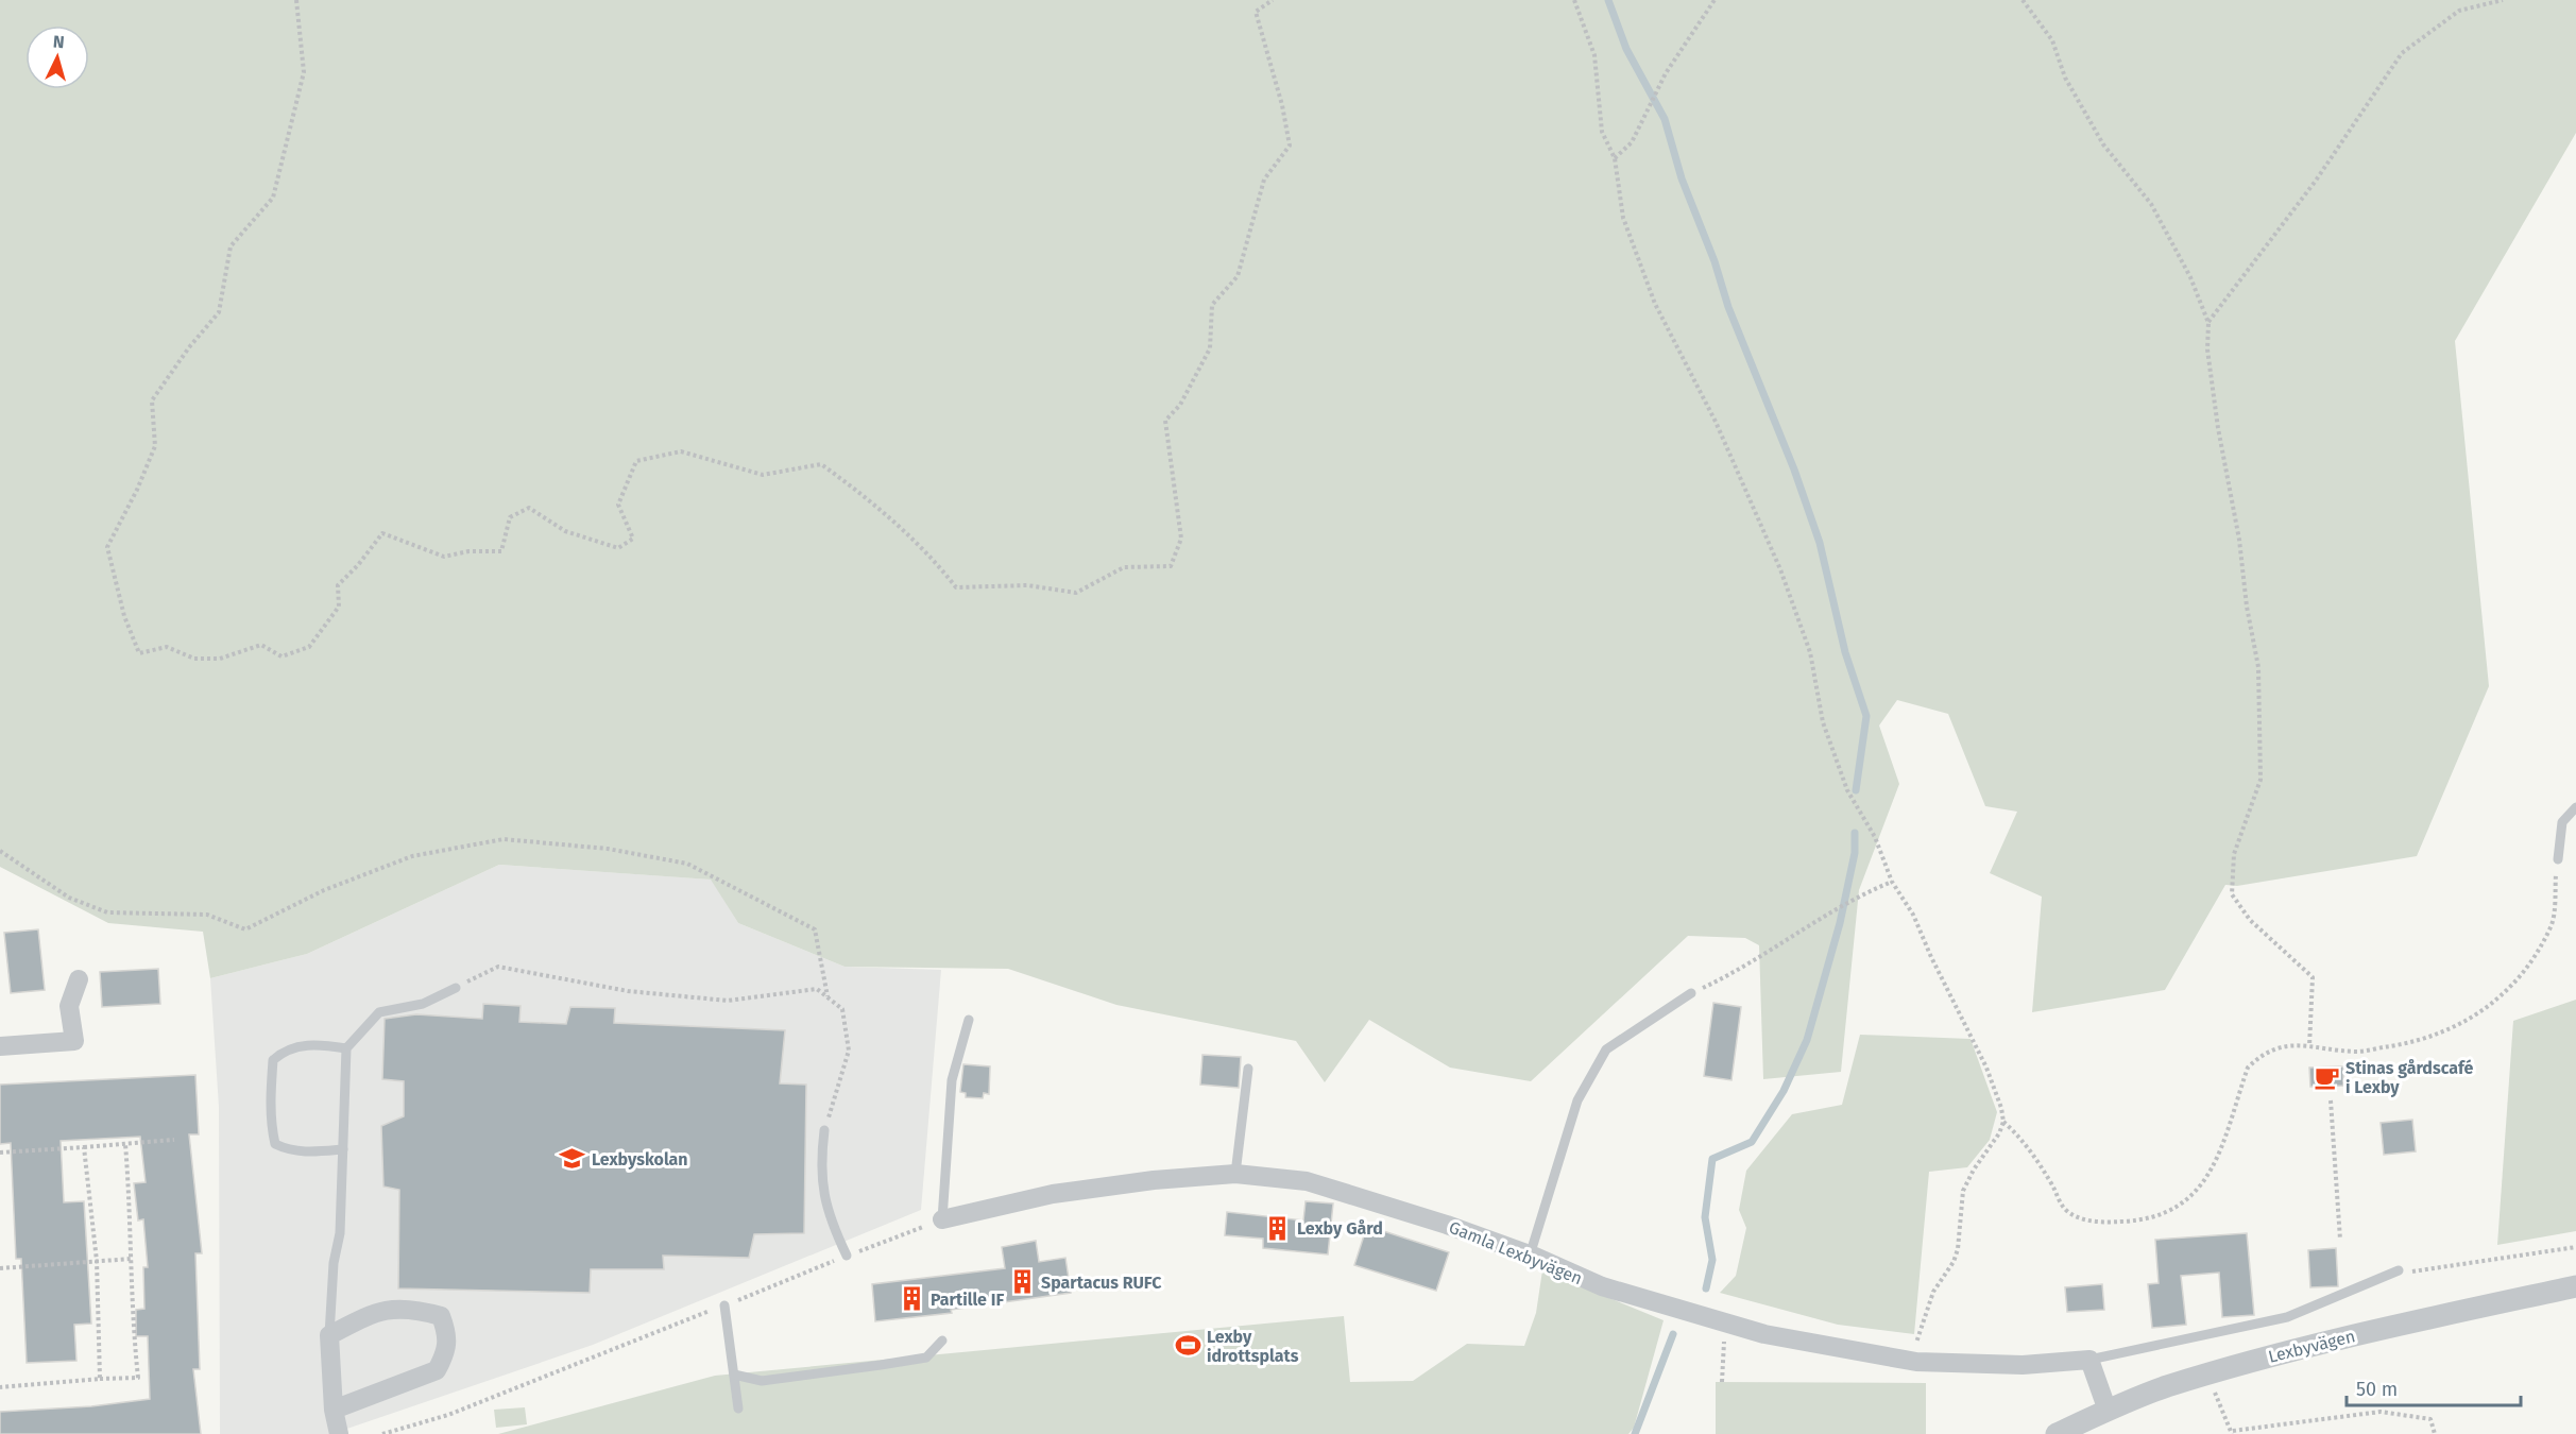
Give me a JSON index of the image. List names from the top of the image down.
{
  "streets": {
    "street": ["Gamla Lexbyvägen", "Lexbyvägen"]
  },
  "crossings": [
    ["Gamla Lexbyvägen", "Lexbyvägen"]
  ],
  "places": {
    "cafe": ["Stinas gårdscafé i Lexby"],
    "school or university": ["Lexbyskolan"],
    "building": ["Lexby Gård", "Spartacus RUFC", "Partille IF"],
    "sports": ["Lexby idrottsplats"]
  },
  "scale_bar": "50 m",
  "north": "top"
}
